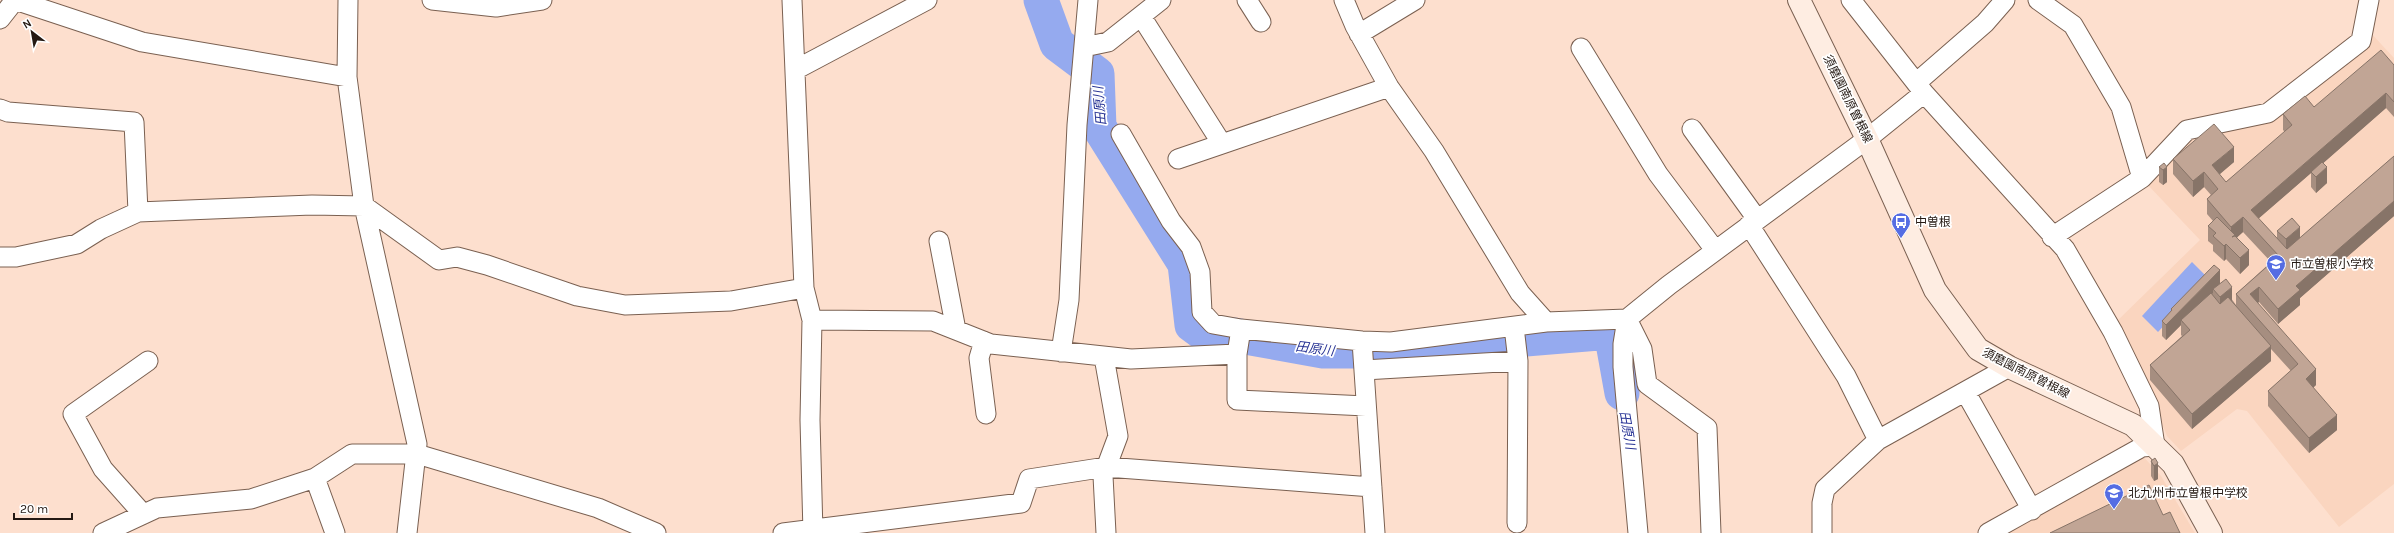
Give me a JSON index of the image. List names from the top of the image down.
{
  "streets": {
    "main road": ["須磨園南原曽根線"]
  },
  "water": ["田原川"],
  "places": {
    "bus stop": ["中曽根"],
    "school or university": ["市立曽根小学校", "北九州市立曽根中学校"]
  },
  "scale_bar": "20 m",
  "north": "top left"
}
